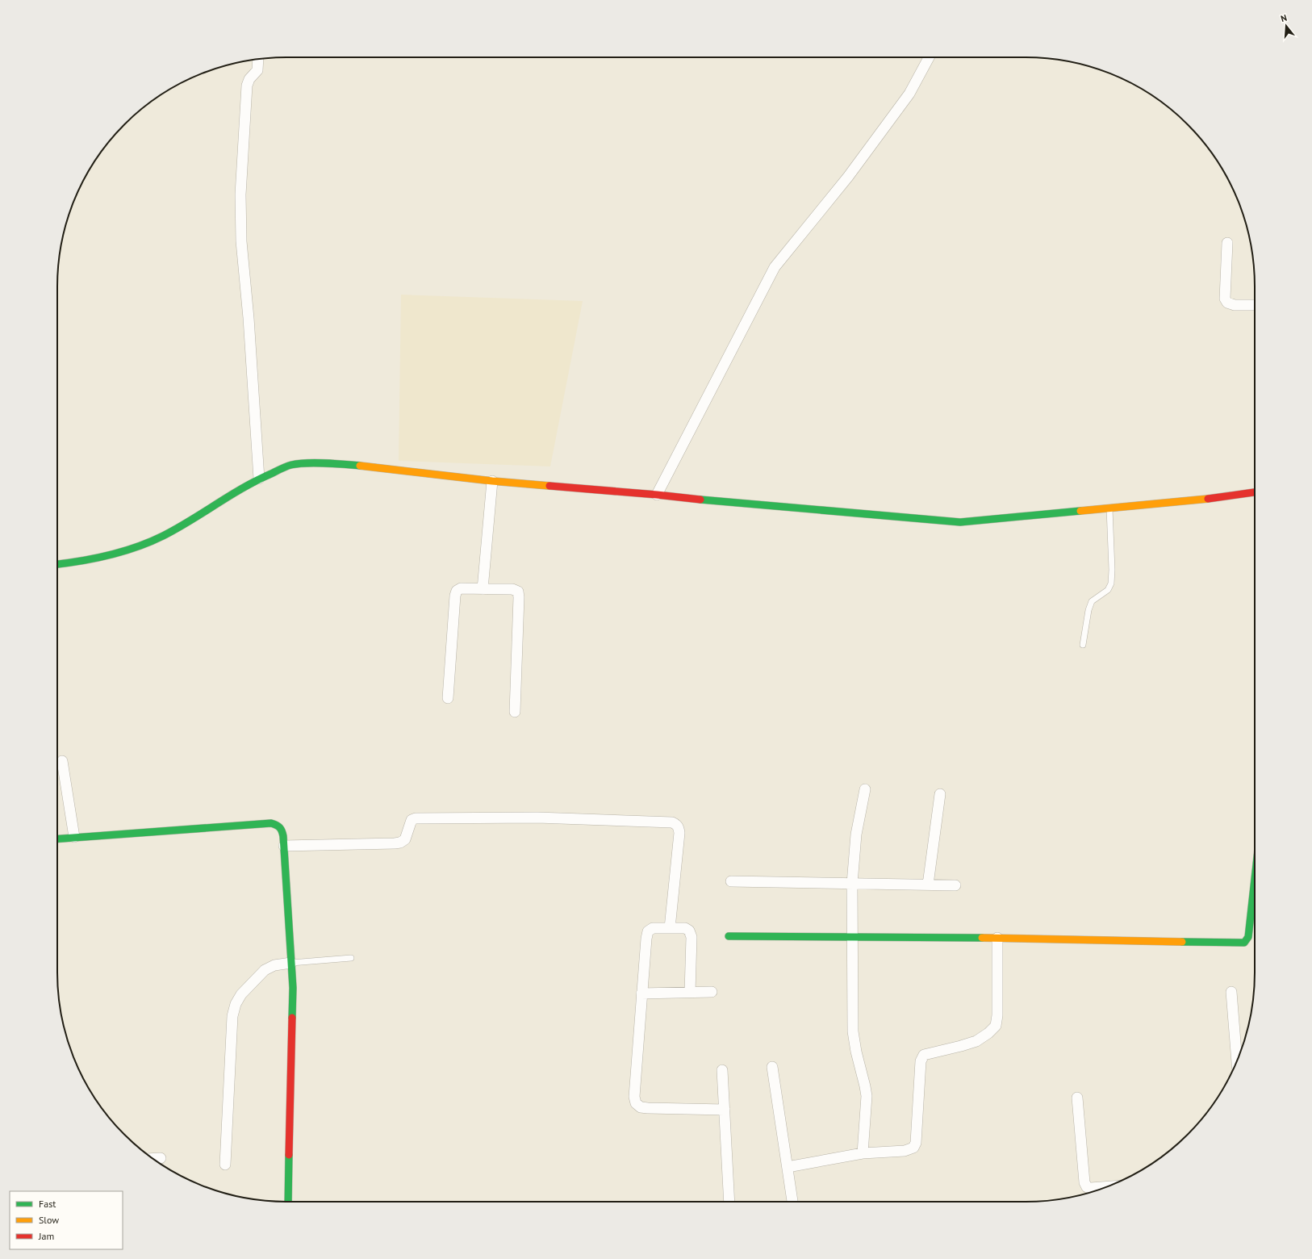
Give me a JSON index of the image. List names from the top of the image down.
{
  "legend": ["Fast", "Slow", "Jam"],
  "north": "top"
}
